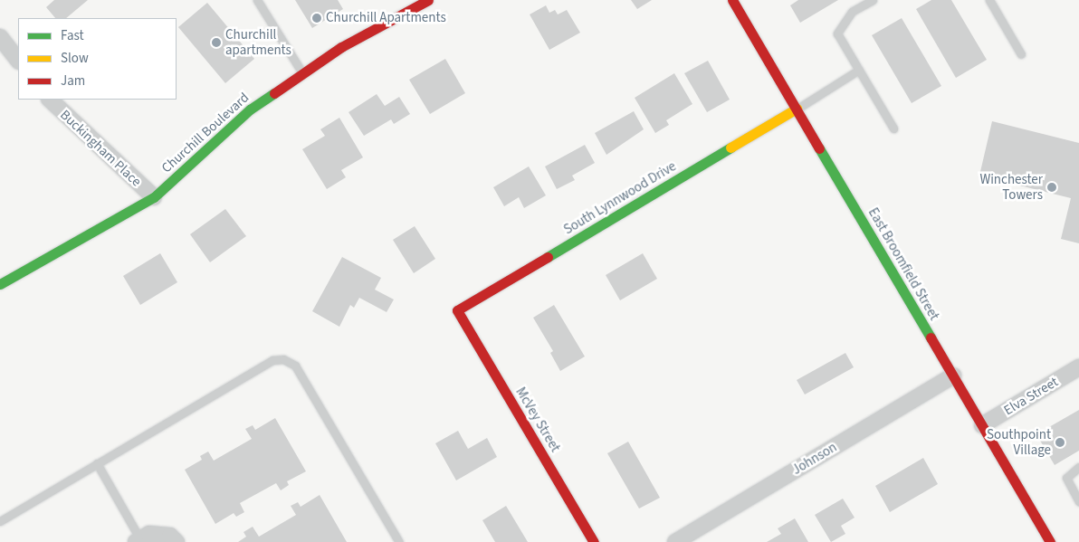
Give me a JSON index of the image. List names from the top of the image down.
{
  "streets": {
    "street": [
      "Churchill Boulevard",
      "Buckingham Place",
      "South Lynnwood Drive",
      "East Broomfield Street",
      "Elva Street",
      "McVey Street",
      "Johnson"
    ]
  },
  "crossings": [
    ["Churchill Boulevard", "Buckingham Place"],
    ["South Lynnwood Drive", "East Broomfield Street"],
    ["South Lynnwood Drive", "McVey Street"],
    ["East Broomfield Street", "Elva Street"],
    ["East Broomfield Street", "Johnson"]
  ],
  "places": [
    "Churchill Apartments",
    "Churchill apartments",
    "Winchester Towers",
    "Southpoint Village"
  ],
  "legend": ["Fast", "Slow", "Jam"]
}
